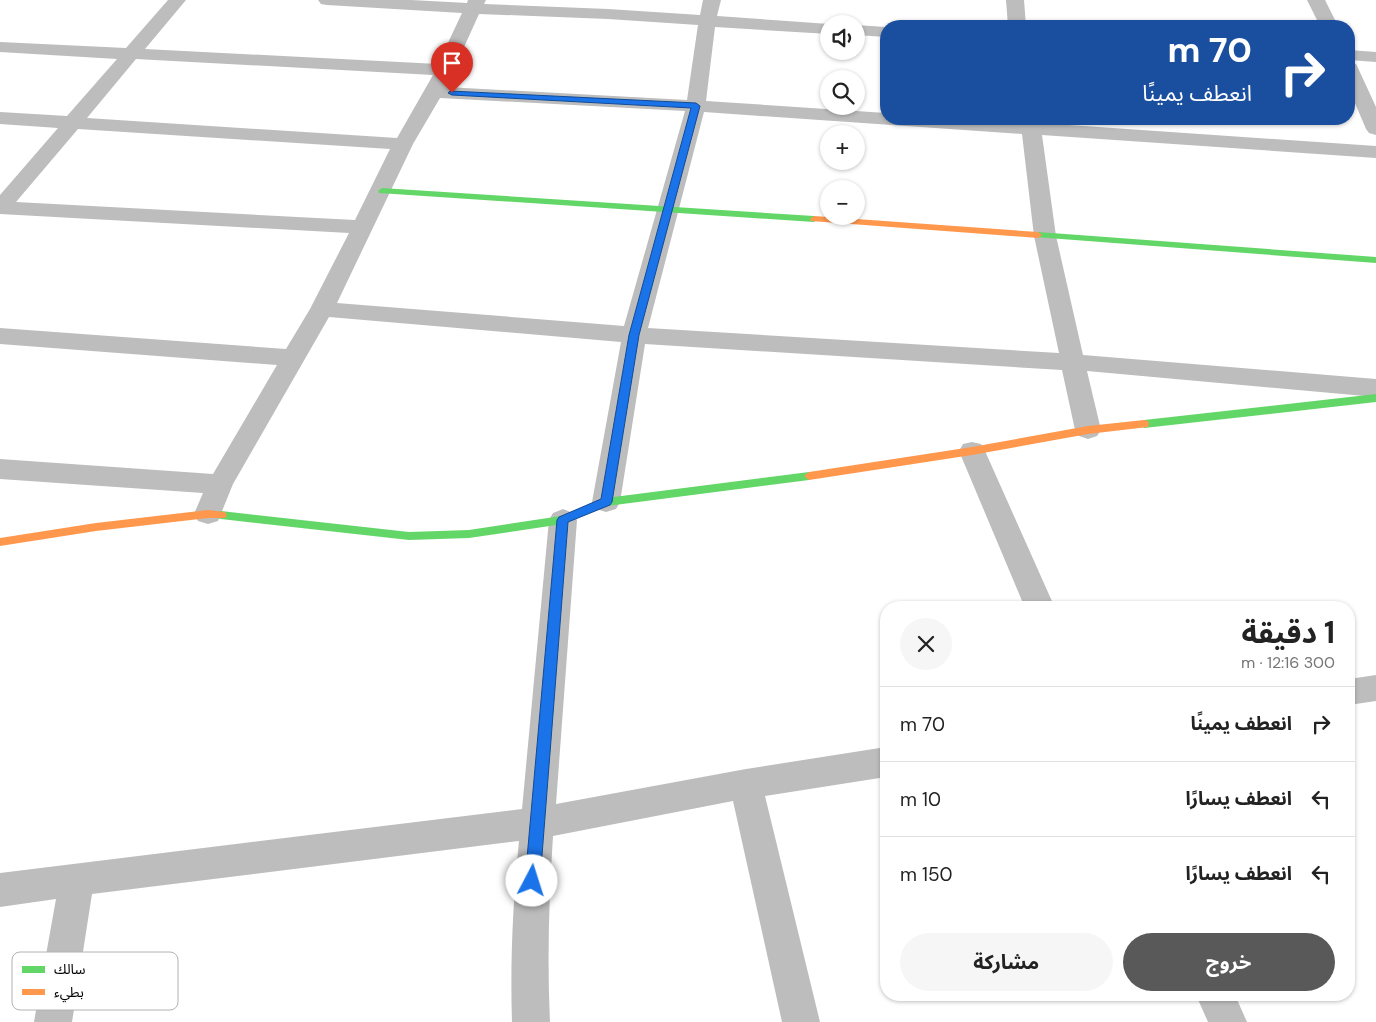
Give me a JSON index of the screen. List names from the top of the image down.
{
  "legend": ["سالك", "بطيء"],
  "page": {
    "map_buttons": ["+", "−"],
    "turn": ["70 m", "انعطف يمينًا"],
    "heading": ["1 دقيقة", "300 m · 12:16"],
    "list": [
      {
        "name": "انعطف يمينًا",
        "value": "70 m"
      },
      {
        "name": "انعطف يسارًا",
        "value": "10 m"
      },
      {
        "name": "انعطف يسارًا",
        "value": "150 m"
      }
    ],
    "buttons": ["خروج", "مشاركة"]
  }
}
